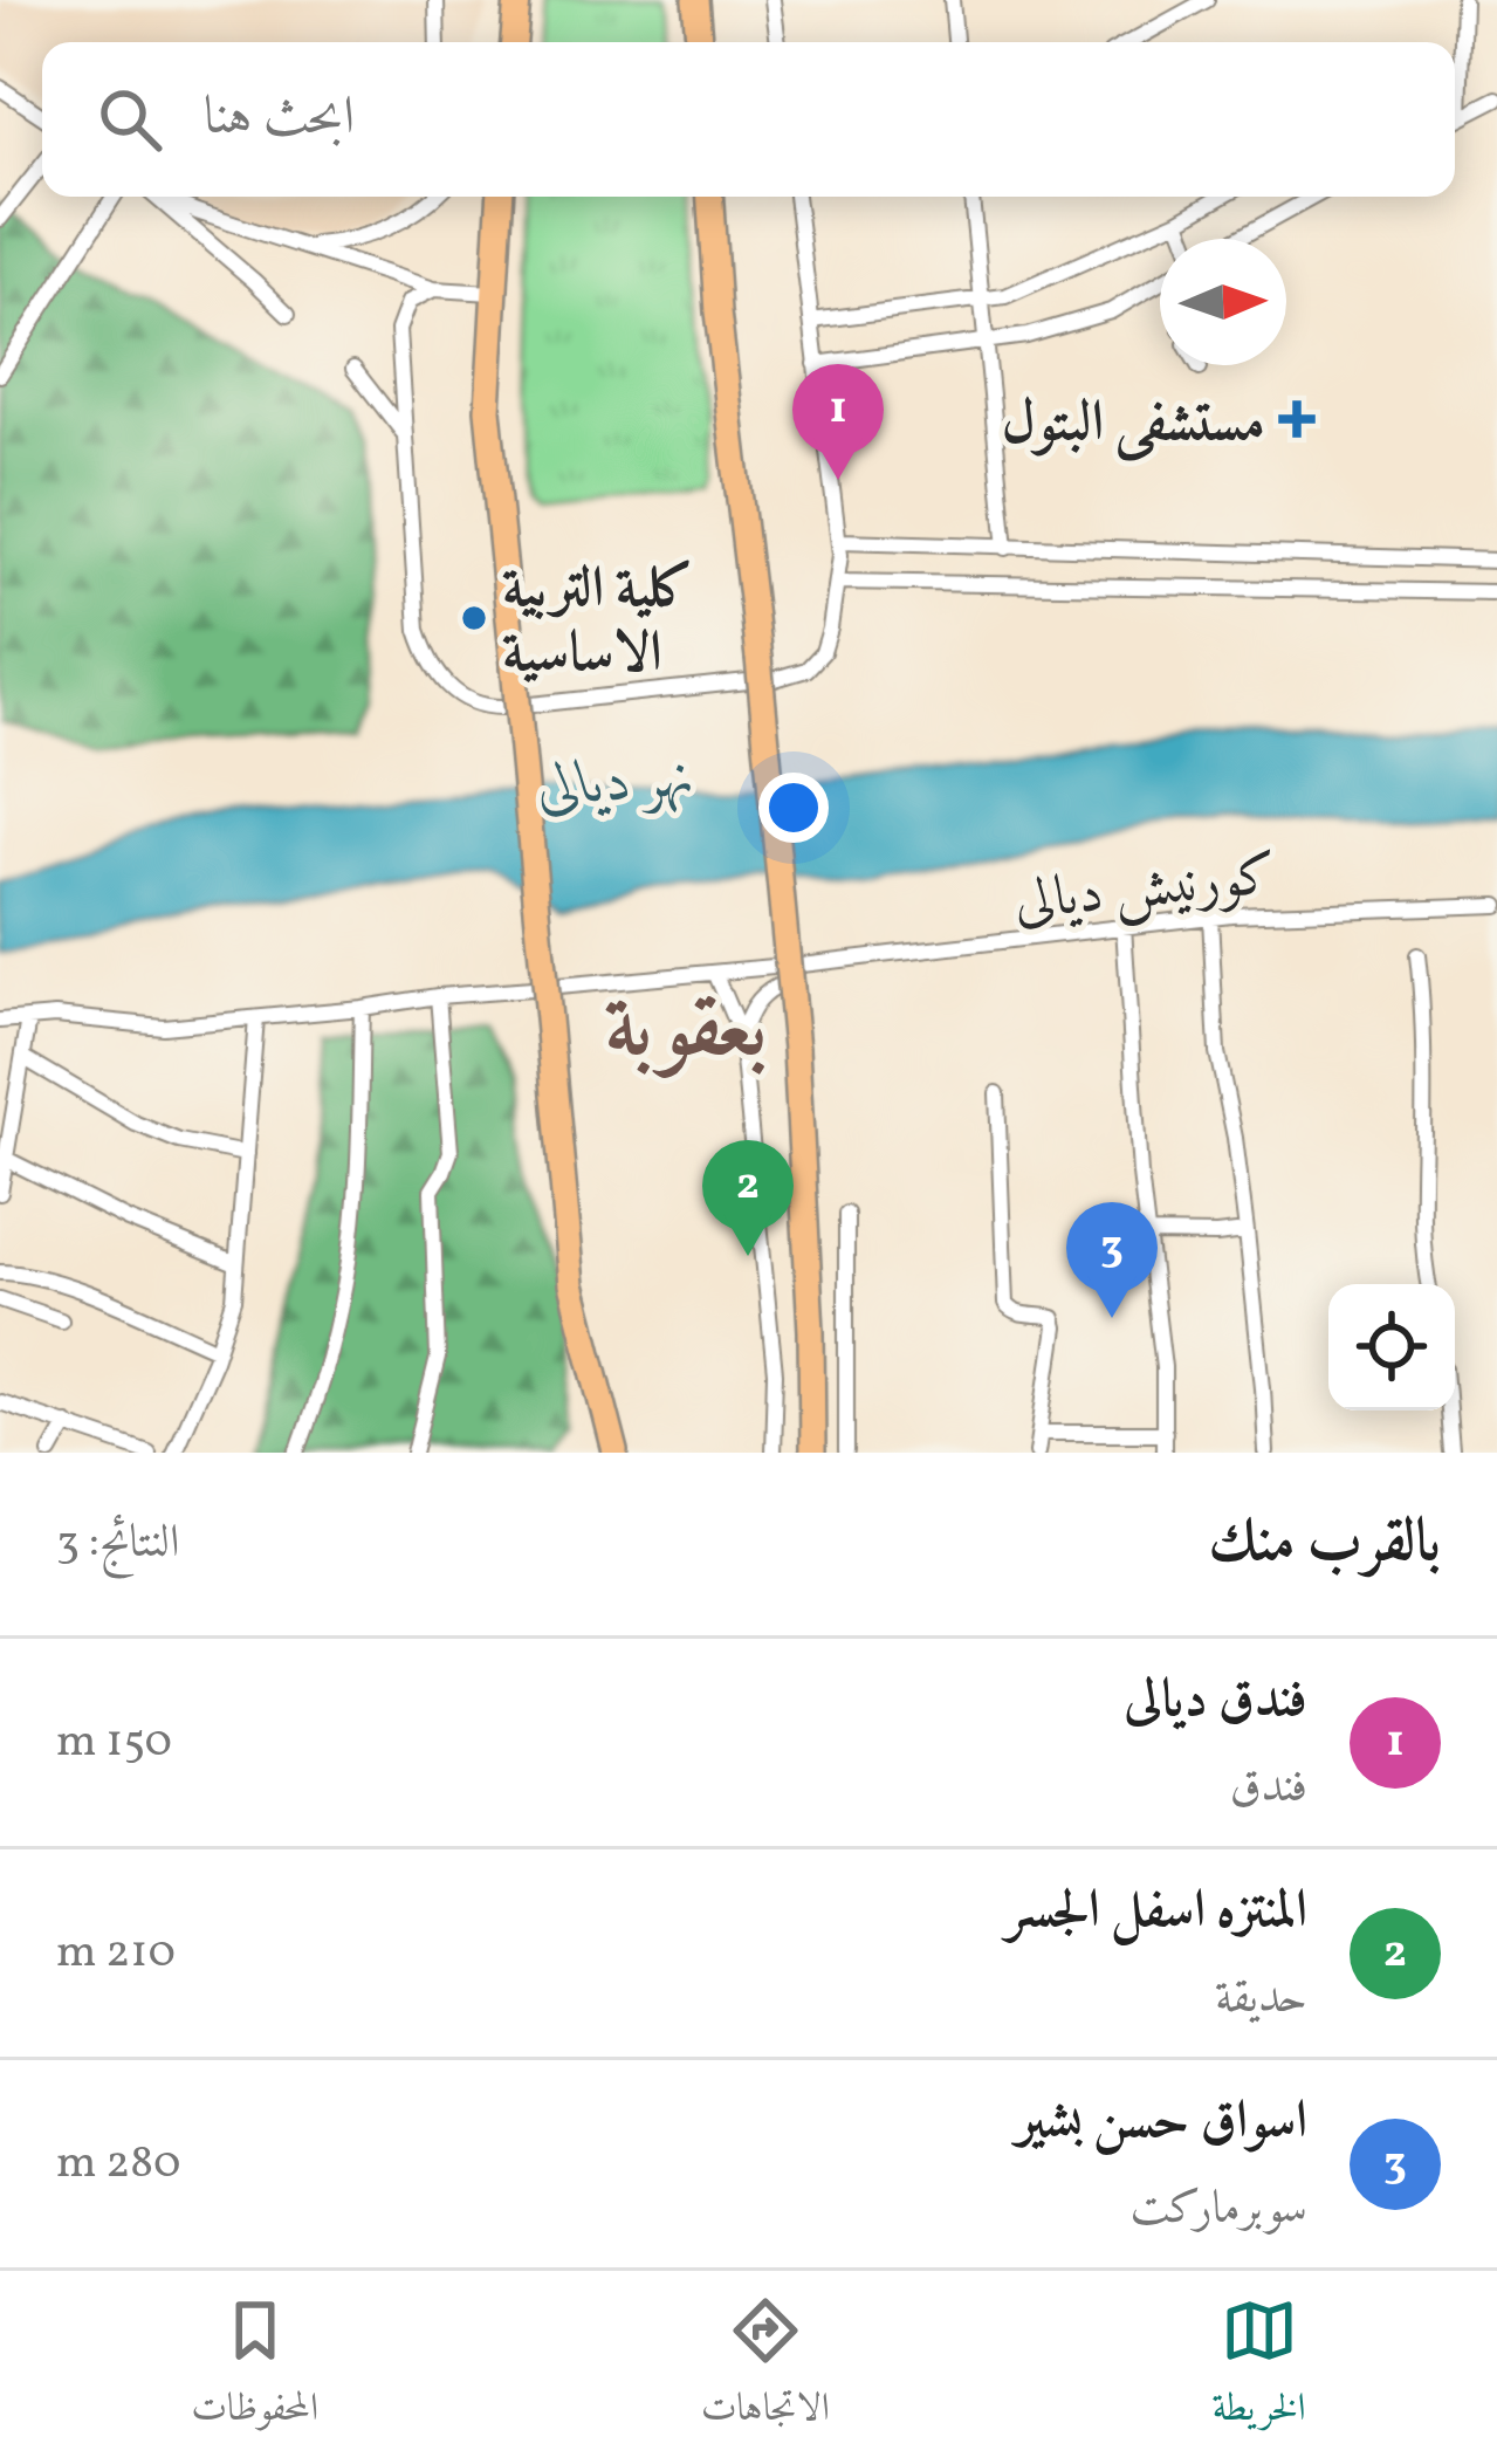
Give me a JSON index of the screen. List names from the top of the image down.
{
  "streets": {
    "street": ["كورنيش ديالى"]
  },
  "districts": ["بعقوبة"],
  "water": ["نهر ديالى"],
  "places": {
    "health": ["مستشفى البتول"],
    "other": ["كلية التربية الاساسية"]
  },
  "north": "right",
  "page": {
    "search": "ابحث هنا",
    "pins": ["1", "2", "3"],
    "heading": ["بالقرب منك", "النتائج: 3"],
    "list": [
      {
        "mark": "1",
        "name": "فندق ديالى",
        "note": "فندق",
        "value": "150 m"
      },
      {
        "mark": "2",
        "name": "المنتزه اسفل الجسر",
        "note": "حديقة",
        "value": "210 m"
      },
      {
        "mark": "3",
        "name": "اسواق حسن بشير",
        "note": "سوبرماركت",
        "value": "280 m"
      }
    ],
    "nav": ["الخريطة", "الاتجاهات", "المحفوظات"]
  }
}
